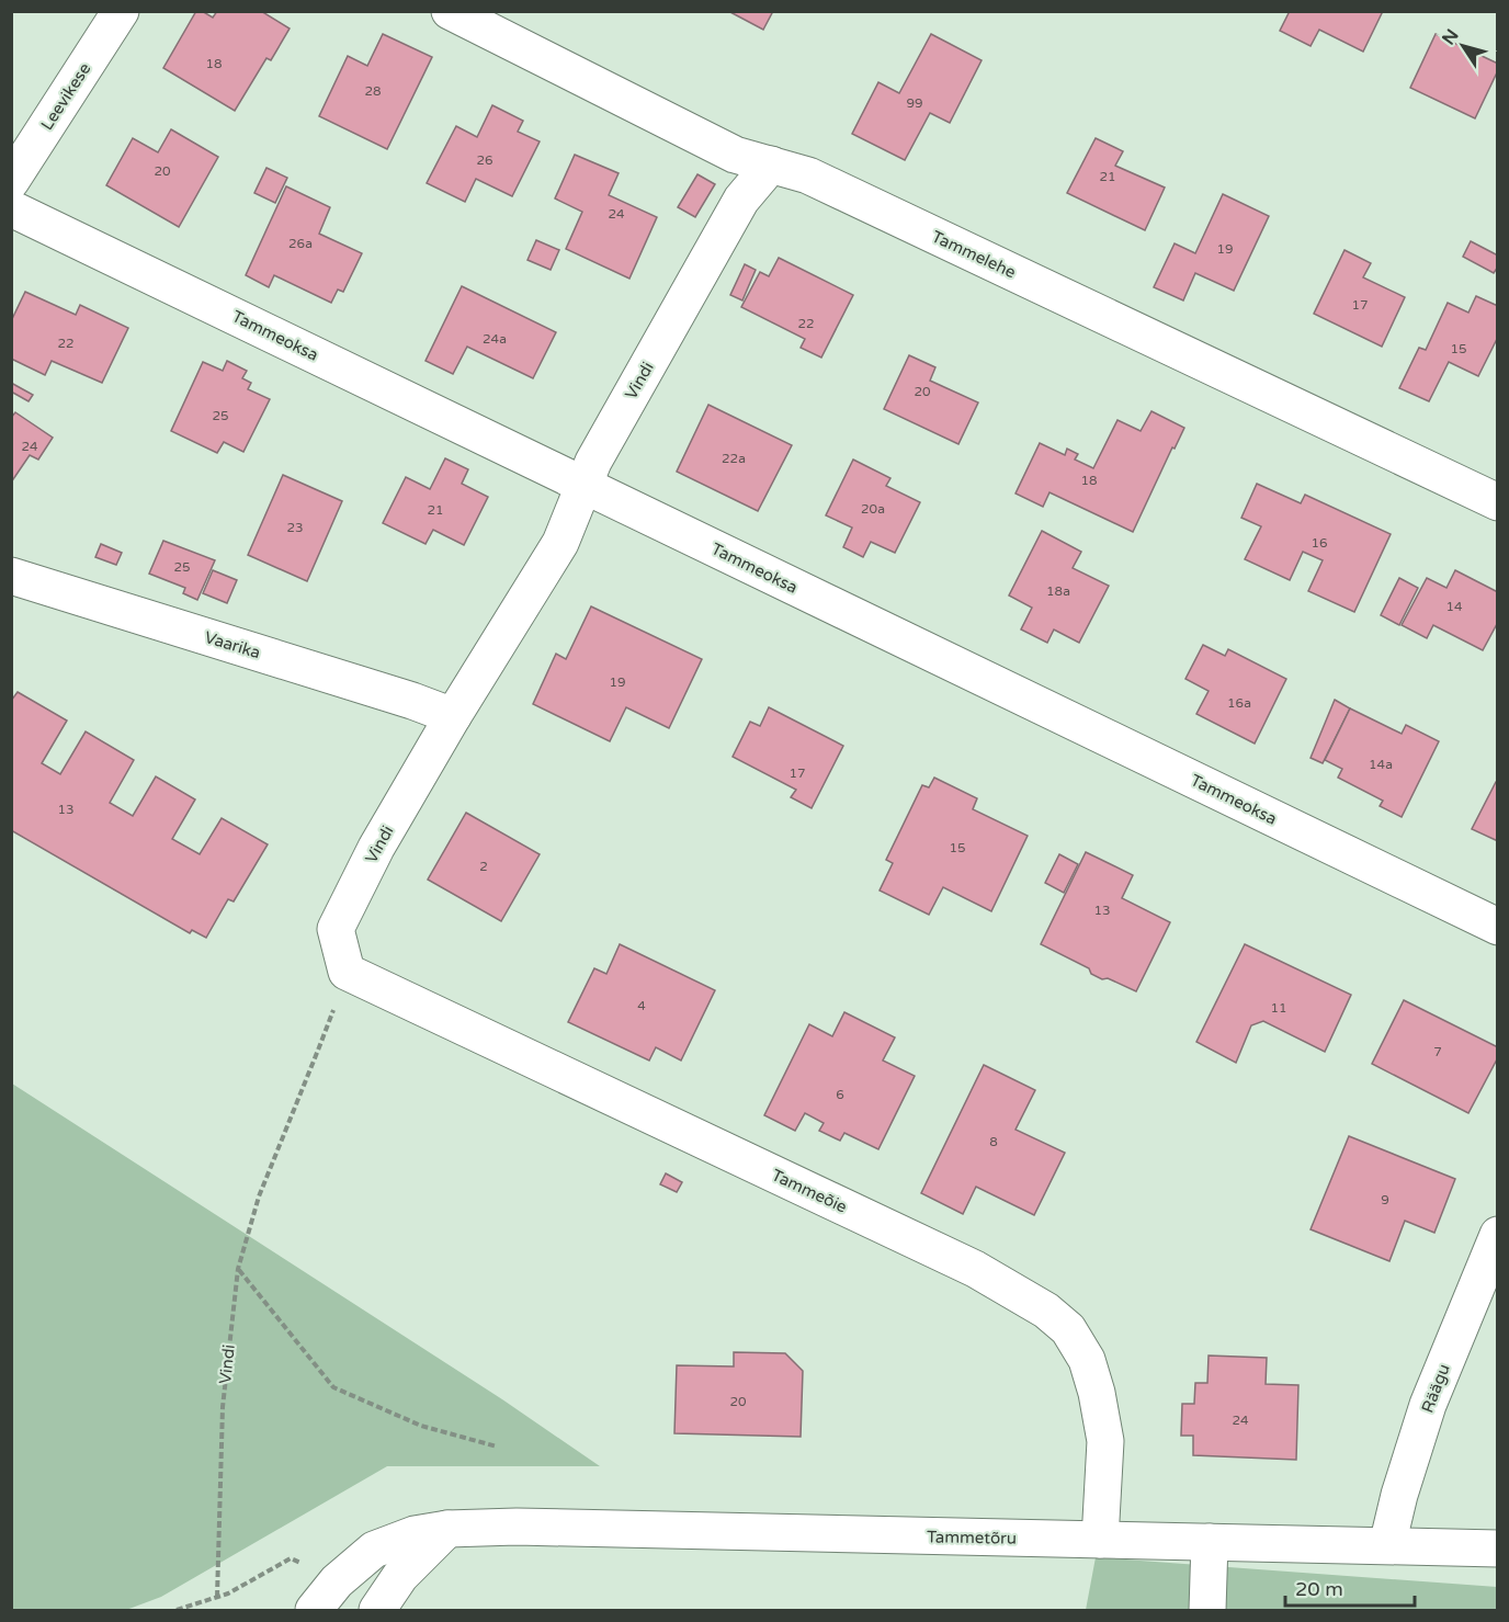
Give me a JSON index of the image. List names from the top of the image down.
{
  "streets": {
    "street": [
      "Leevikese",
      "Tammelehe",
      "Tammeoksa",
      "Vindi",
      "Vaarika",
      "Tammeõie",
      "Räägu",
      "Tammetõru"
    ]
  },
  "crossings": [
    ["Tammelehe", "Vindi"],
    ["Tammeoksa", "Vindi"],
    ["Vindi", "Vaarika"],
    ["Vindi", "Tammeõie"],
    ["Tammeõie", "Tammetõru"],
    ["Räägu", "Tammetõru"]
  ],
  "house_numbers": [
    "18",
    "28",
    "99",
    "26",
    "20",
    "21",
    "24",
    "26a",
    "19",
    "17",
    "22",
    "24a",
    "22",
    "15",
    "20",
    "25",
    "24",
    "22a",
    "18",
    "20a",
    "21",
    "23",
    "16",
    "25",
    "18a",
    "14",
    "19",
    "16a",
    "14a",
    "17",
    "13",
    "15",
    "2",
    "13",
    "4",
    "11",
    "7",
    "6",
    "8",
    "9",
    "20",
    "24"
  ],
  "scale_bar": "20 m",
  "north": "top left"
}
